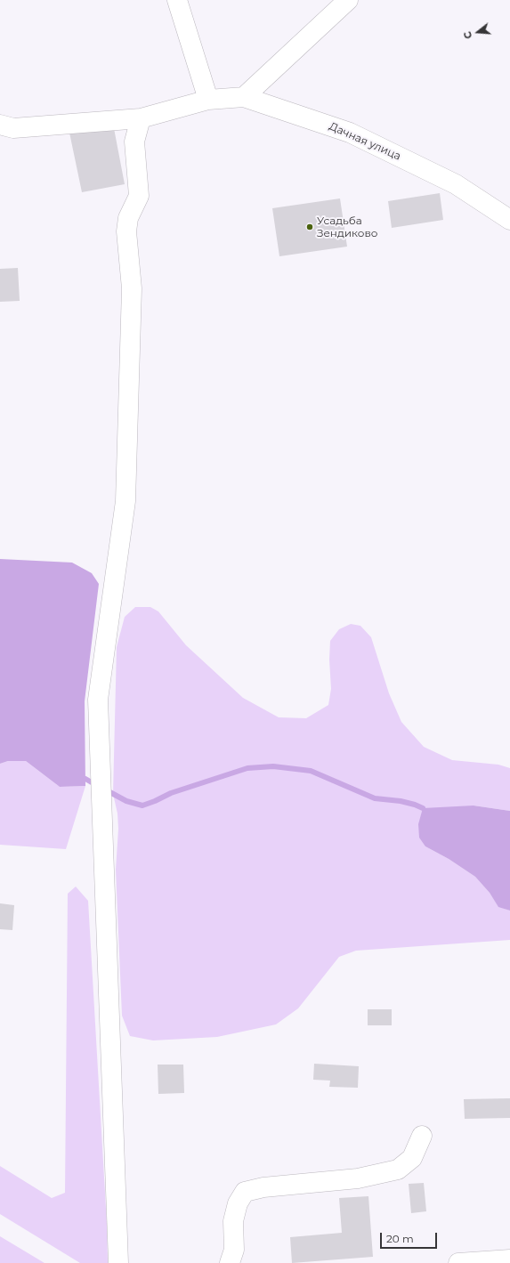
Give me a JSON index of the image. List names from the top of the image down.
{
  "streets": {
    "street": ["Дачная улица"]
  },
  "places": ["Усадьба Зендиково"],
  "scale_bar": "20 m",
  "north": "left"
}
